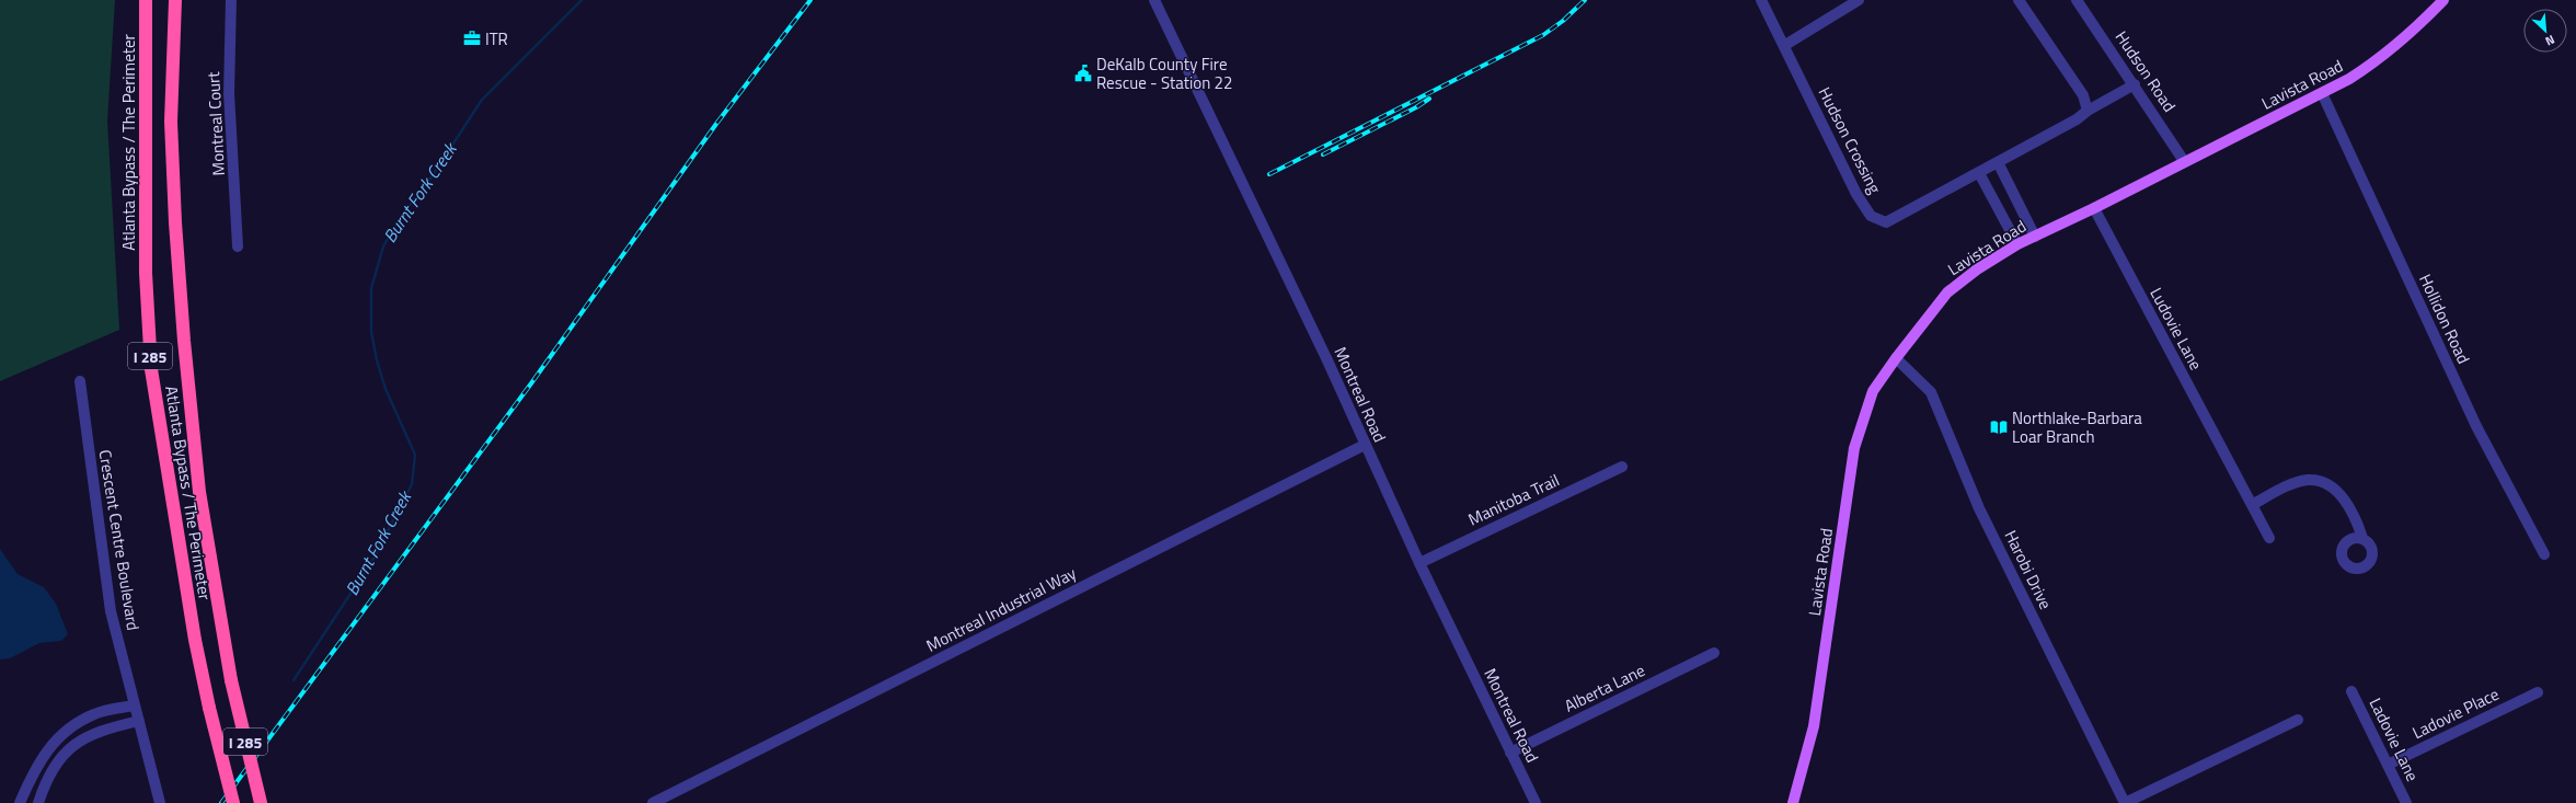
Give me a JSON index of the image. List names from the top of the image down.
{
  "streets": {
    "highway": ["Atlanta Bypass / The Perimeter", "I 285"],
    "main road": ["Lavista Road"],
    "street": [
      "Hudson Road",
      "Montreal Court",
      "Hudson Crossing",
      "Hollidon Road",
      "Ludovie Lane",
      "Montreal Road",
      "Manitoba Trail",
      "Crescent Centre Boulevard",
      "Harobi Drive",
      "Montreal Industrial Way",
      "Alberta Lane",
      "Ladovie Place",
      "Ladovie Lane"
    ]
  },
  "crossings": [
    ["Hudson Road", "Lavista Road"],
    ["Hudson Road", "Hudson Crossing"],
    ["Lavista Road", "Hollidon Road"],
    ["Lavista Road", "Ludovie Lane"],
    ["Lavista Road", "Harobi Drive"],
    ["Montreal Road", "Manitoba Trail"],
    ["Montreal Road", "Montreal Industrial Way"],
    ["Montreal Road", "Alberta Lane"],
    ["Ladovie Place", "Ladovie Lane"]
  ],
  "water": ["Burnt Fork Creek"],
  "places": {
    "office": ["ITR"],
    "public building": ["DeKalb County Fire Rescue - Station 22"],
    "library": ["Northlake-Barbara Loar Branch"]
  },
  "north": "bottom right"
}
